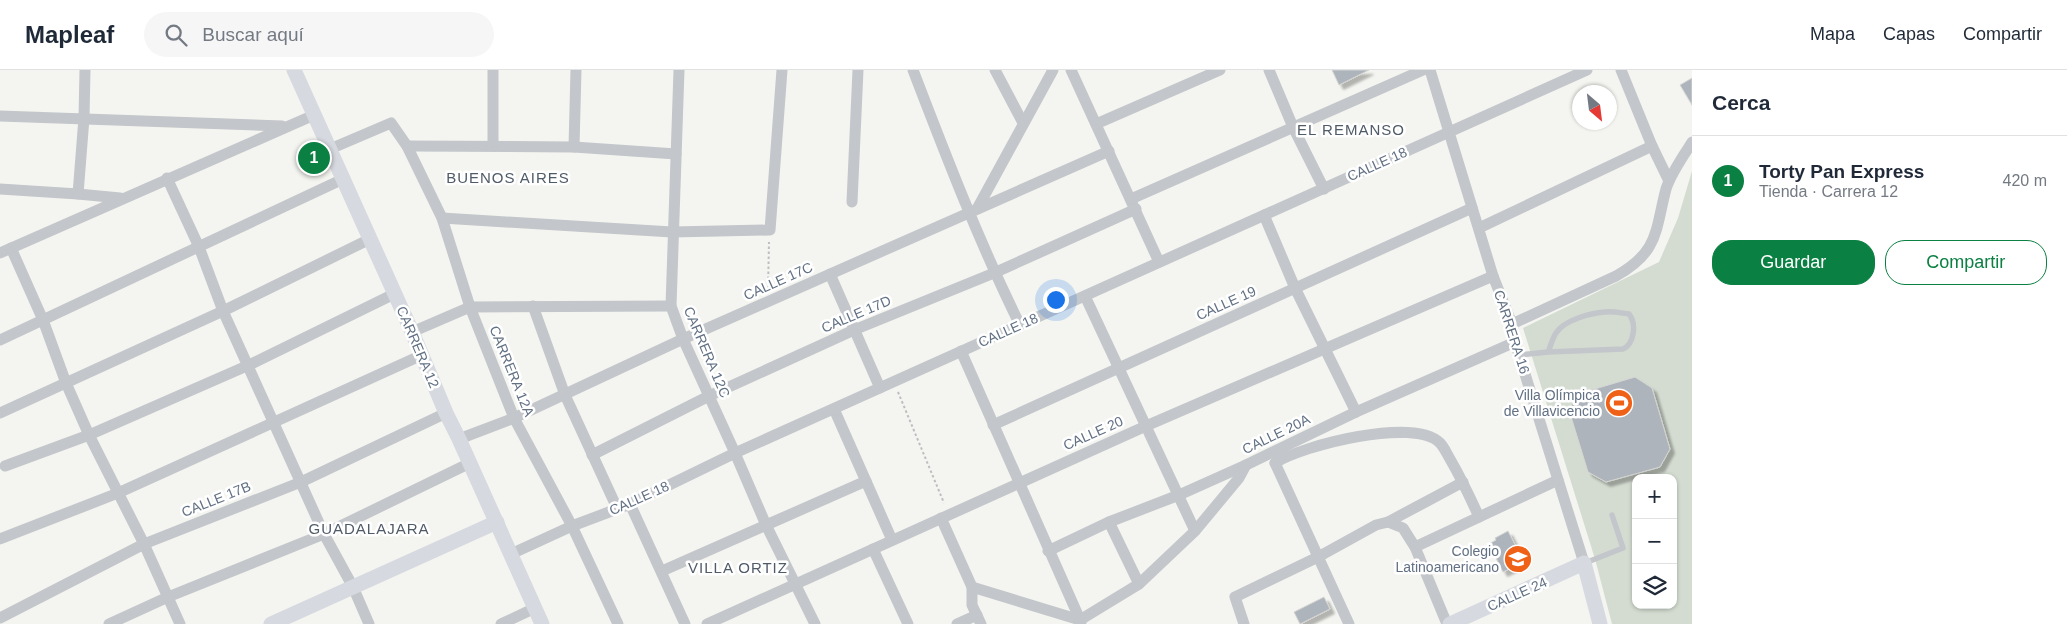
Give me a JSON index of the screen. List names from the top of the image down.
{
  "streets": {
    "street": [
      "CALLE 18",
      "CALLE 17C",
      "CALLE 19",
      "CALLE 17D",
      "CARRERA 16",
      "CARRERA 12",
      "CARRERA 12C",
      "CARRERA 12A",
      "CALLE 20",
      "CALLE 20A",
      "CALLE 17B",
      "CALLE 24"
    ]
  },
  "crossings": [
    ["CALLE 18", "CARRERA 16"],
    ["CALLE 18", "CARRERA 12"],
    ["CALLE 18", "CARRERA 12C"],
    ["CALLE 18", "CARRERA 12A"],
    ["CALLE 17C", "CARRERA 12"],
    ["CALLE 17C", "CARRERA 12C"],
    ["CALLE 17C", "CARRERA 12A"],
    ["CALLE 19", "CARRERA 16"],
    ["CALLE 17D", "CARRERA 12C"],
    ["CARRERA 16", "CALLE 20"],
    ["CARRERA 16", "CALLE 20A"],
    ["CARRERA 16", "CALLE 24"],
    ["CARRERA 12", "CARRERA 12A"],
    ["CARRERA 12", "CALLE 17B"],
    ["CARRERA 12C", "CALLE 20"]
  ],
  "districts": [
    "EL REMANSO",
    "BUENOS AIRES",
    "GUADALAJARA",
    "VILLA ORTIZ"
  ],
  "places": {
    "sports": ["Villa Olímpica de Villavicencio"],
    "school or university": ["Colegio Latinoamericano"]
  },
  "north": "bottom right",
  "page": {
    "header": "Mapleaf",
    "search": "Buscar aquí",
    "nav": ["Mapa", "Capas", "Compartir"],
    "heading": "Cerca",
    "list": [
      {
        "mark": "1",
        "name": "Torty Pan Express",
        "note": "Tienda · Carrera 12",
        "value": "420 m"
      }
    ],
    "pins": "1",
    "buttons": ["Guardar", "Compartir"],
    "map_buttons": ["+", "−"]
  }
}
